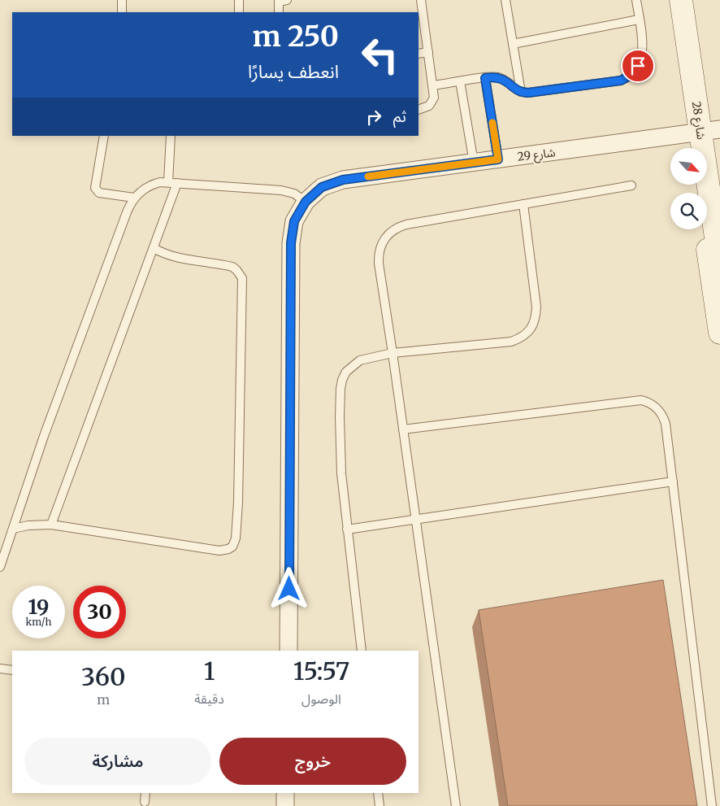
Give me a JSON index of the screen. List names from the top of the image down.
{
  "streets": {
    "street": ["شارع 28", "شارع 29"]
  },
  "crossings": [
    ["شارع 28", "شارع 29"]
  ],
  "north": "bottom right",
  "page": {
    "turn": ["250 m", "انعطف يسارًا"],
    "then": "ثم",
    "speed": "19 km/h",
    "limit": "30",
    "eta": [
      "15:57",
      "الوصول",
      "1",
      "دقيقة",
      "360",
      "m"
    ],
    "buttons": ["خروج", "مشاركة"]
  }
}
